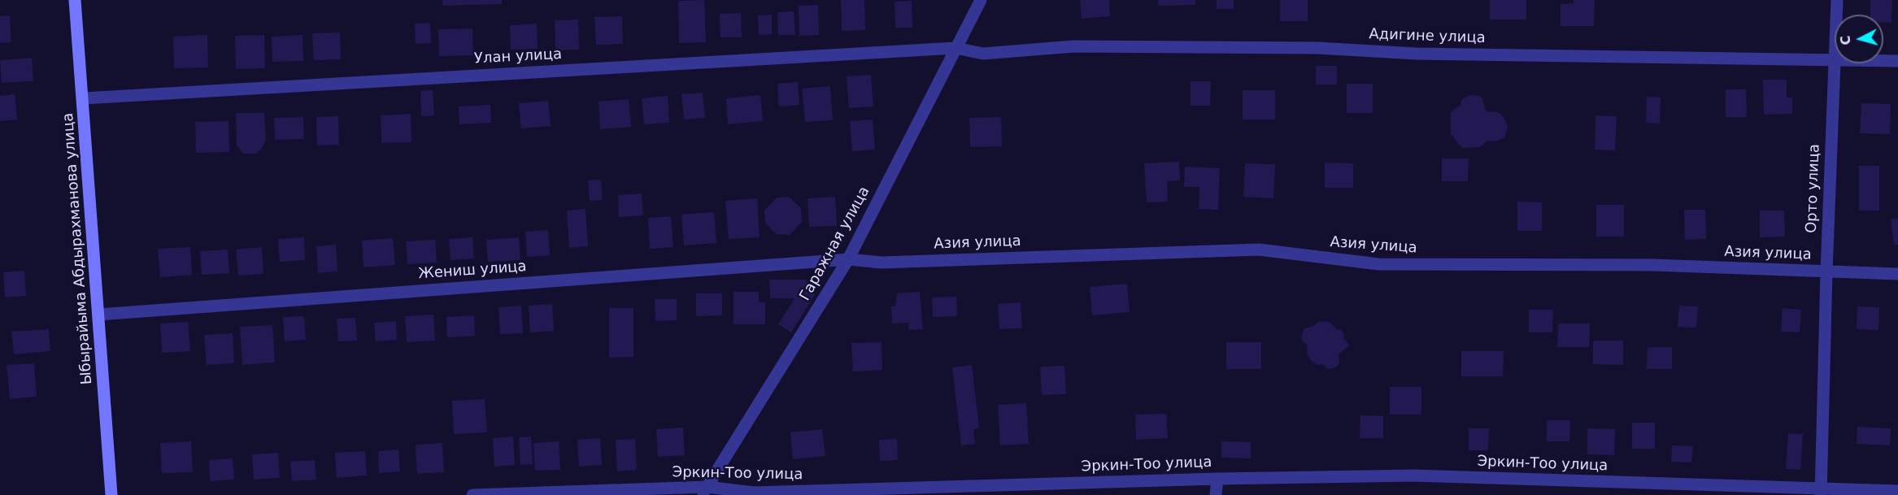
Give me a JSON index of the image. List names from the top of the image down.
{
  "streets": {
    "street": [
      "Адигине улица",
      "Улан улица",
      "Орто улица",
      "Азия улица",
      "Гаражная улица",
      "Ыбырайыма Абдырахманова улица",
      "Жениш улица",
      "Эркин-Тоо улица"
    ]
  },
  "crossings": [
    ["Адигине улица", "Улан улица"],
    ["Адигине улица", "Орто улица"],
    ["Адигине улица", "Гаражная улица"],
    ["Улан улица", "Гаражная улица"],
    ["Улан улица", "Ыбырайыма Абдырахманова улица"],
    ["Орто улица", "Азия улица"],
    ["Орто улица", "Эркин-Тоо улица"],
    ["Азия улица", "Гаражная улица"],
    ["Азия улица", "Жениш улица"],
    ["Гаражная улица", "Жениш улица"],
    ["Гаражная улица", "Эркин-Тоо улица"],
    ["Ыбырайыма Абдырахманова улица", "Жениш улица"]
  ],
  "north": "left"
}
